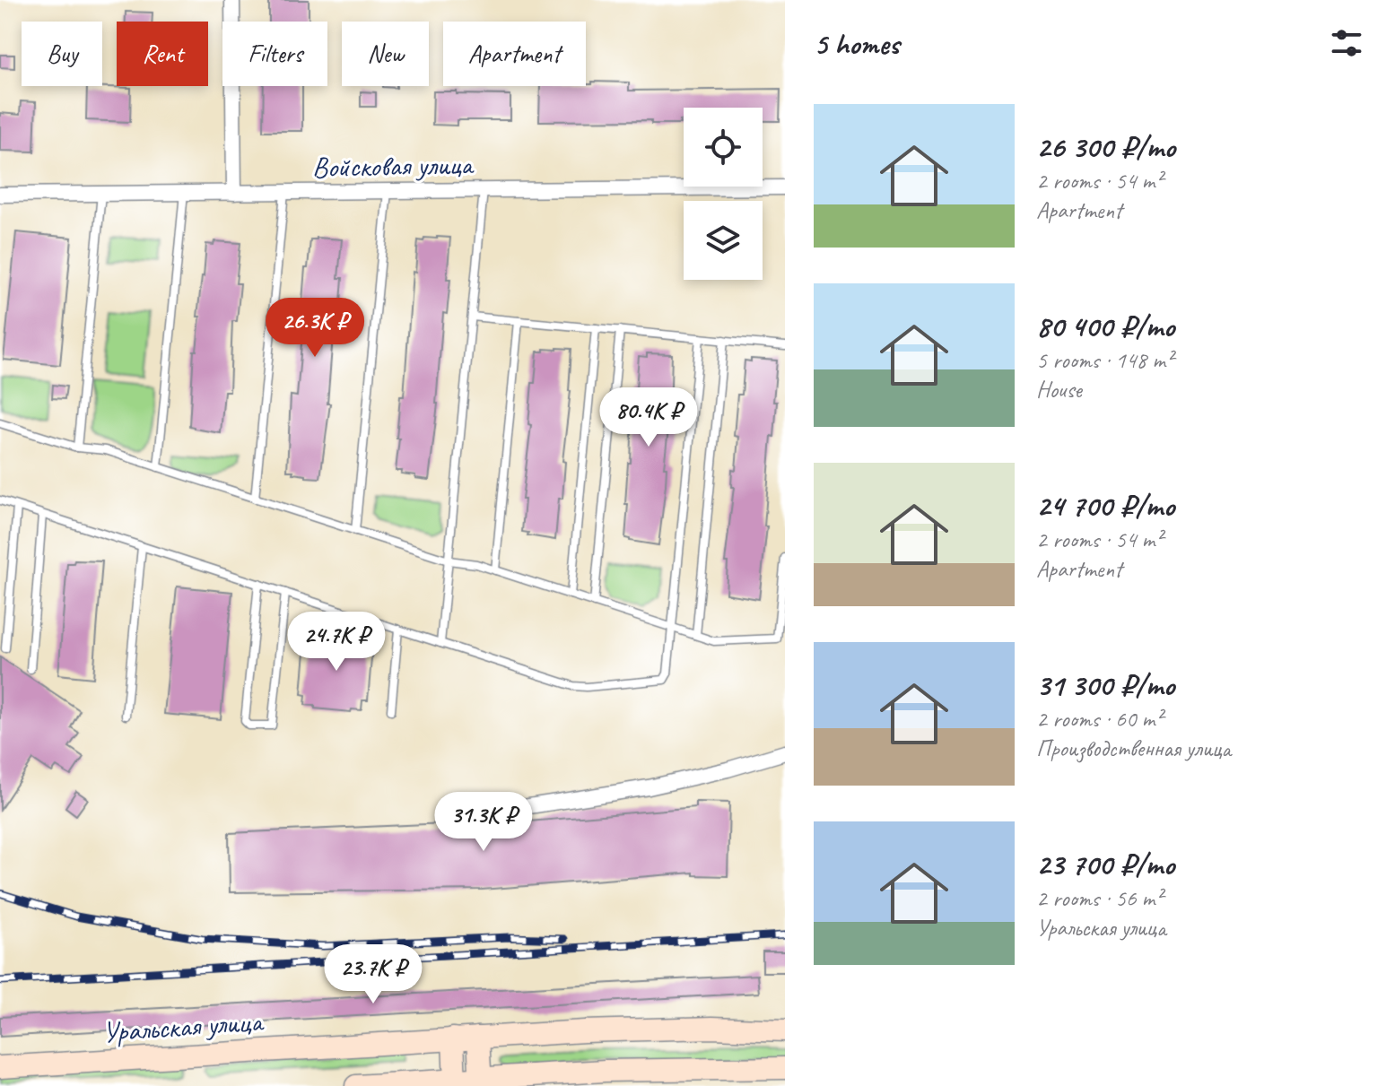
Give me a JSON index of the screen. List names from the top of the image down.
{
  "streets": {
    "main road": ["Уральская улица"],
    "street": ["Войсковая улица"]
  },
  "page": {
    "heading": "5 homes",
    "chip": [
      "Buy",
      "Rent",
      "Filters",
      "New",
      "Apartment"
    ],
    "list": [
      {
        "name": "26 300 ₽/mo",
        "note": "2 rooms · 54 m² · Apartment"
      },
      {
        "name": "80 400 ₽/mo",
        "note": "5 rooms · 148 m² · House"
      },
      {
        "name": "24 700 ₽/mo",
        "note": "2 rooms · 54 m² · Apartment"
      },
      {
        "name": "31 300 ₽/mo",
        "note": "2 rooms · 60 m² · Производственная улица"
      },
      {
        "name": "23 700 ₽/mo",
        "note": "2 rooms · 56 m² · Уральская улица"
      }
    ],
    "price": [
      "26.3K ₽",
      "80.4K ₽",
      "24.7K ₽",
      "31.3K ₽",
      "23.7K ₽"
    ]
  }
}
